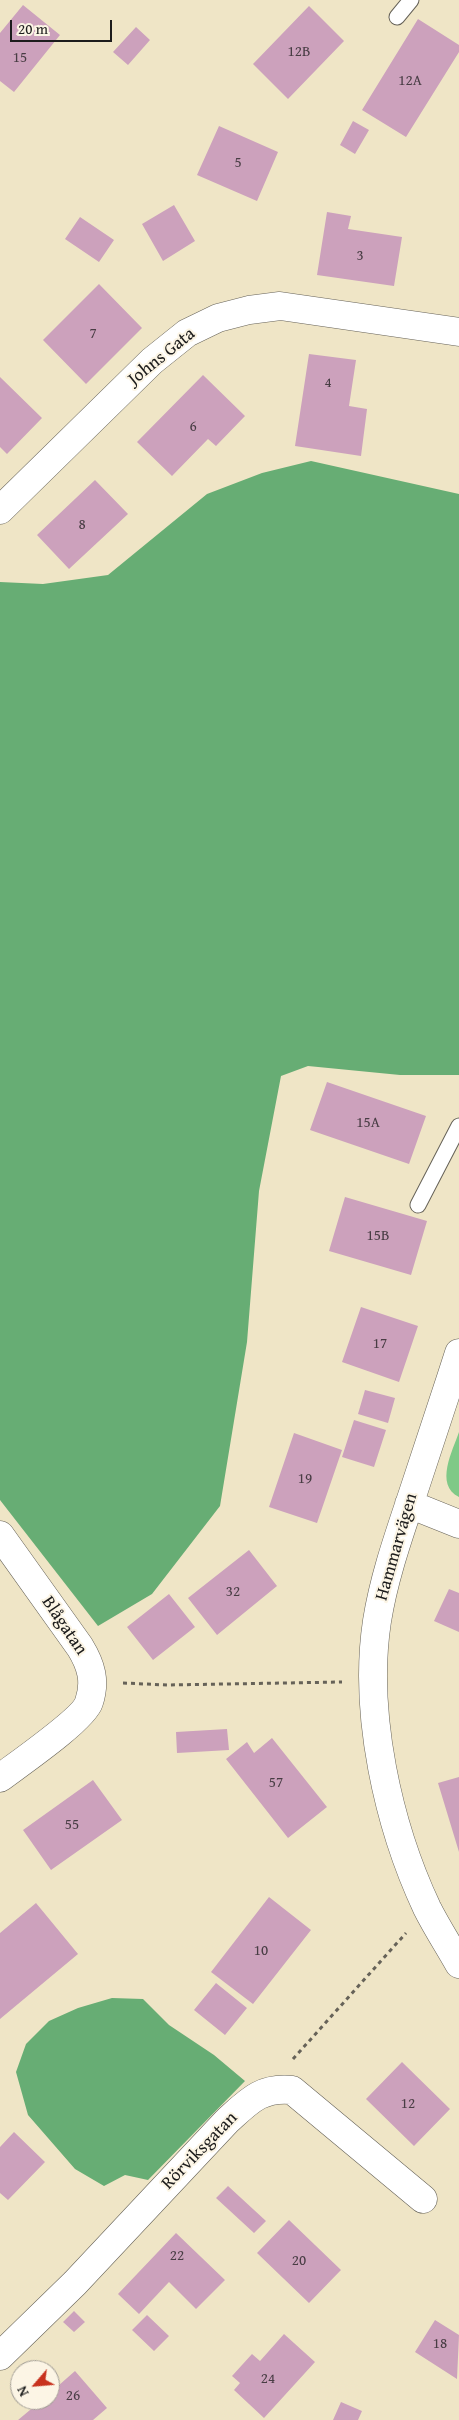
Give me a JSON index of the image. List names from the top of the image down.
{
  "streets": {
    "street": [
      "Johns Gata",
      "Hammarvägen",
      "Blågatan",
      "Rörviksgatan"
    ]
  },
  "house_numbers": [
    "12B",
    "15",
    "12A",
    "5",
    "3",
    "7",
    "4",
    "6",
    "8",
    "15A",
    "15B",
    "17",
    "19",
    "32",
    "57",
    "55",
    "10",
    "12",
    "22",
    "20",
    "18",
    "24",
    "26"
  ],
  "scale_bar": "20 m",
  "north": "bottom left"
}
